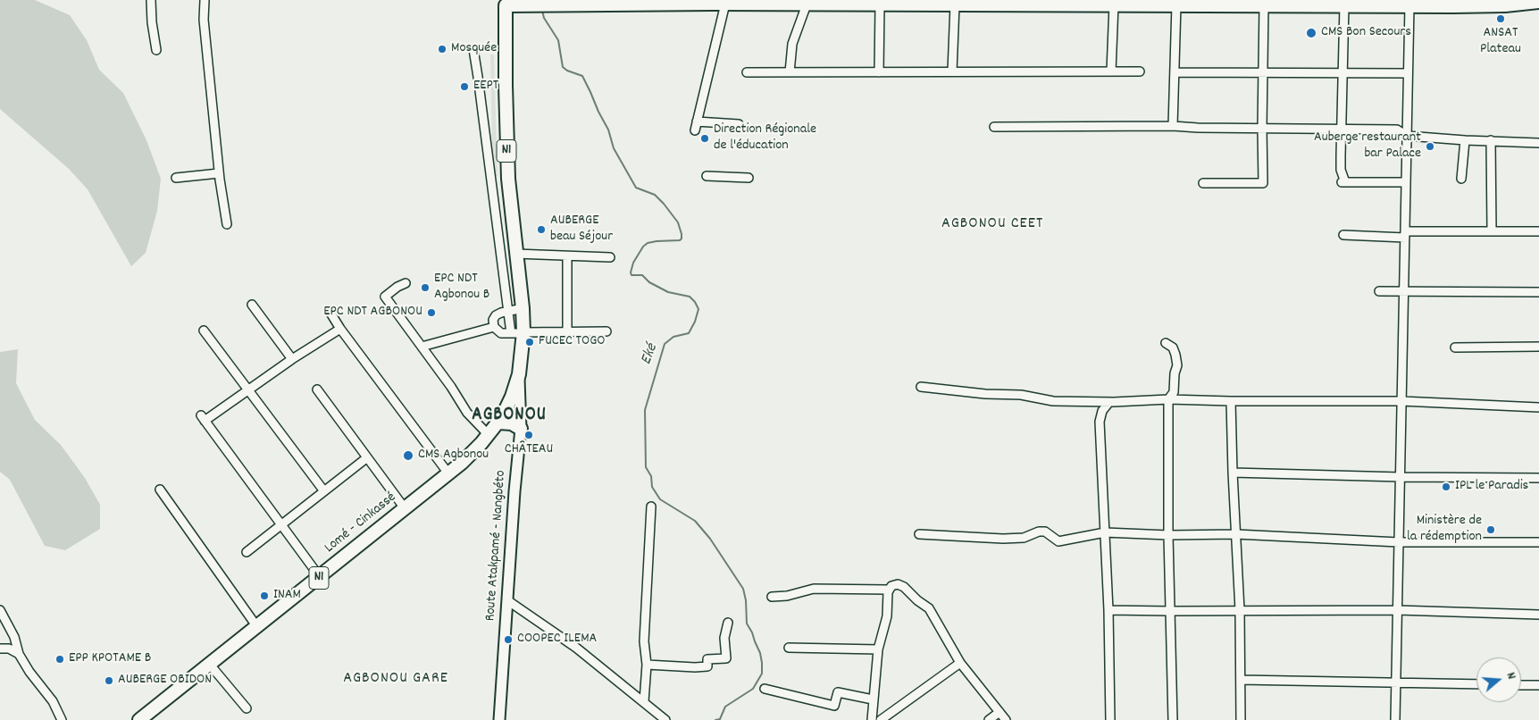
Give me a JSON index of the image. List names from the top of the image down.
{
  "streets": {
    "highway": ["N1", "Lomé - Cinkassé"],
    "main road": ["Route Atakpamé - Nangbéto"]
  },
  "crossings": [
    ["N1", "Lomé - Cinkassé"],
    ["Lomé - Cinkassé", "Route Atakpamé - Nangbéto"]
  ],
  "districts": ["AGBONOU CEET", "AGBONOU", "AGBONOU GARE"],
  "water": ["Eké"],
  "places": [
    "ANSAT Plateau",
    "CMS Bon Secours",
    "Mosquée",
    "EEPT",
    "Direction Régionale de l'éducation",
    "Auberge restaurant bar Palace",
    "AUBERGE beau Séjour",
    "EPC NDT Agbonou B",
    "EPC NDT AGBONOU",
    "FUCEC TOGO",
    "CHÂTEAU",
    "CMS Agbonou",
    "IPL le Paradis",
    "Ministère de la rédemption",
    "INAM",
    "COOPEC ILEMA",
    "EPP KPOTAME B",
    "AUBERGE OBIDON"
  ],
  "north": "right"
}
